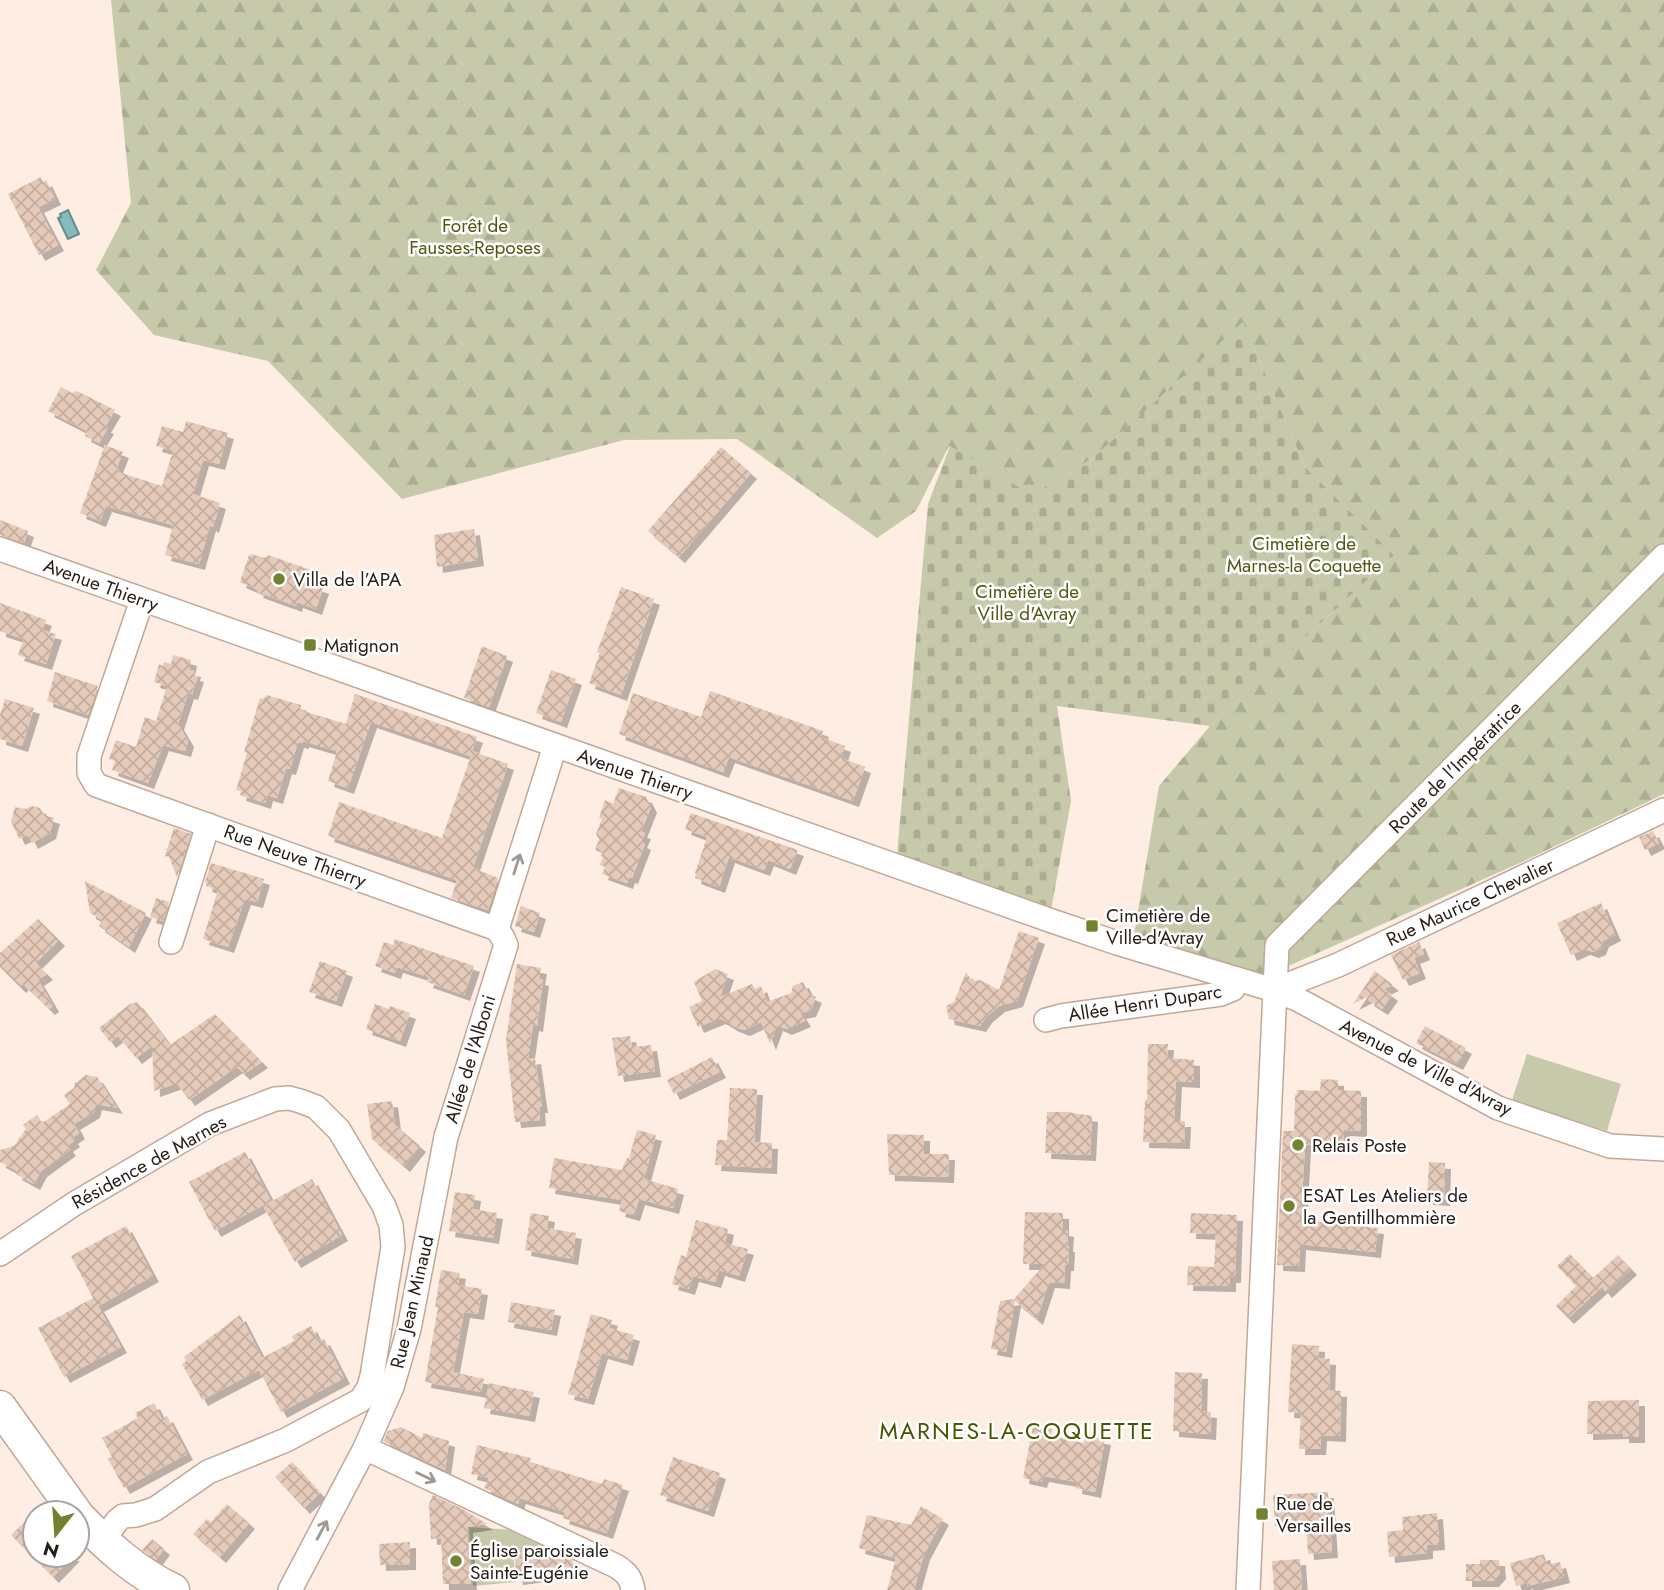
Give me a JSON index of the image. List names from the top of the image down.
{
  "streets": {
    "street": [
      "Avenue Thierry",
      "Route de l'Impératrice",
      "Rue Neuve Thierry",
      "Rue Maurice Chevalier",
      "Allée Henri Duparc",
      "Allée de l'Alboni",
      "Avenue de Ville d'Avray",
      "Résidence de Marnes",
      "Rue Jean Minaud"
    ]
  },
  "crossings": [
    ["Avenue Thierry", "Route de l'Impératrice"],
    ["Avenue Thierry", "Rue Neuve Thierry"],
    ["Avenue Thierry", "Rue Maurice Chevalier"],
    ["Avenue Thierry", "Allée Henri Duparc"],
    ["Avenue Thierry", "Avenue de Ville d'Avray"],
    ["Route de l'Impératrice", "Rue Maurice Chevalier"],
    ["Route de l'Impératrice", "Avenue de Ville d'Avray"],
    ["Rue Neuve Thierry", "Allée de l'Alboni"],
    ["Rue Maurice Chevalier", "Avenue de Ville d'Avray"],
    ["Allée de l'Alboni", "Rue Jean Minaud"]
  ],
  "one_way": ["Rue Jean Minaud"],
  "districts": ["MARNES-LA-COQUETTE"],
  "parks": ["Forêt de Fausses-Reposes", "Cimetière de Marnes-la Coquette", "Cimetière de Ville d'Avray"],
  "places": {
    "other": [
      "Villa de l’APA",
      "Relais Poste",
      "ESAT Les Ateliers de la Gentillhommière",
      "Église paroissiale Sainte-Eugénie"
    ],
    "transit": ["Matignon", "Cimetière de Ville-d'Avray", "Rue de Versailles"]
  },
  "north": "bottom"
}
